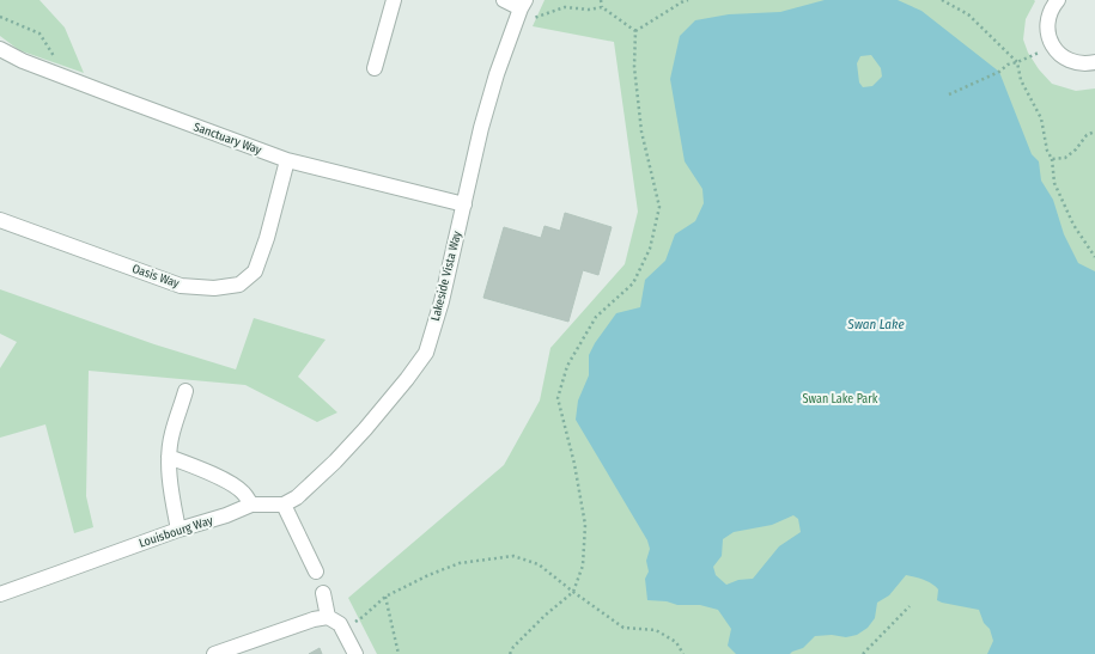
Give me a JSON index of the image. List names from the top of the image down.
{
  "streets": {
    "street": [
      "Sanctuary Way",
      "Oasis Way",
      "Lakeside Vista Way",
      "Louisbourg Way"
    ]
  },
  "crossings": [
    ["Sanctuary Way", "Oasis Way"],
    ["Sanctuary Way", "Lakeside Vista Way"],
    ["Lakeside Vista Way", "Louisbourg Way"]
  ],
  "water": ["Swan Lake"],
  "parks": ["Swan Lake Park"]
}
